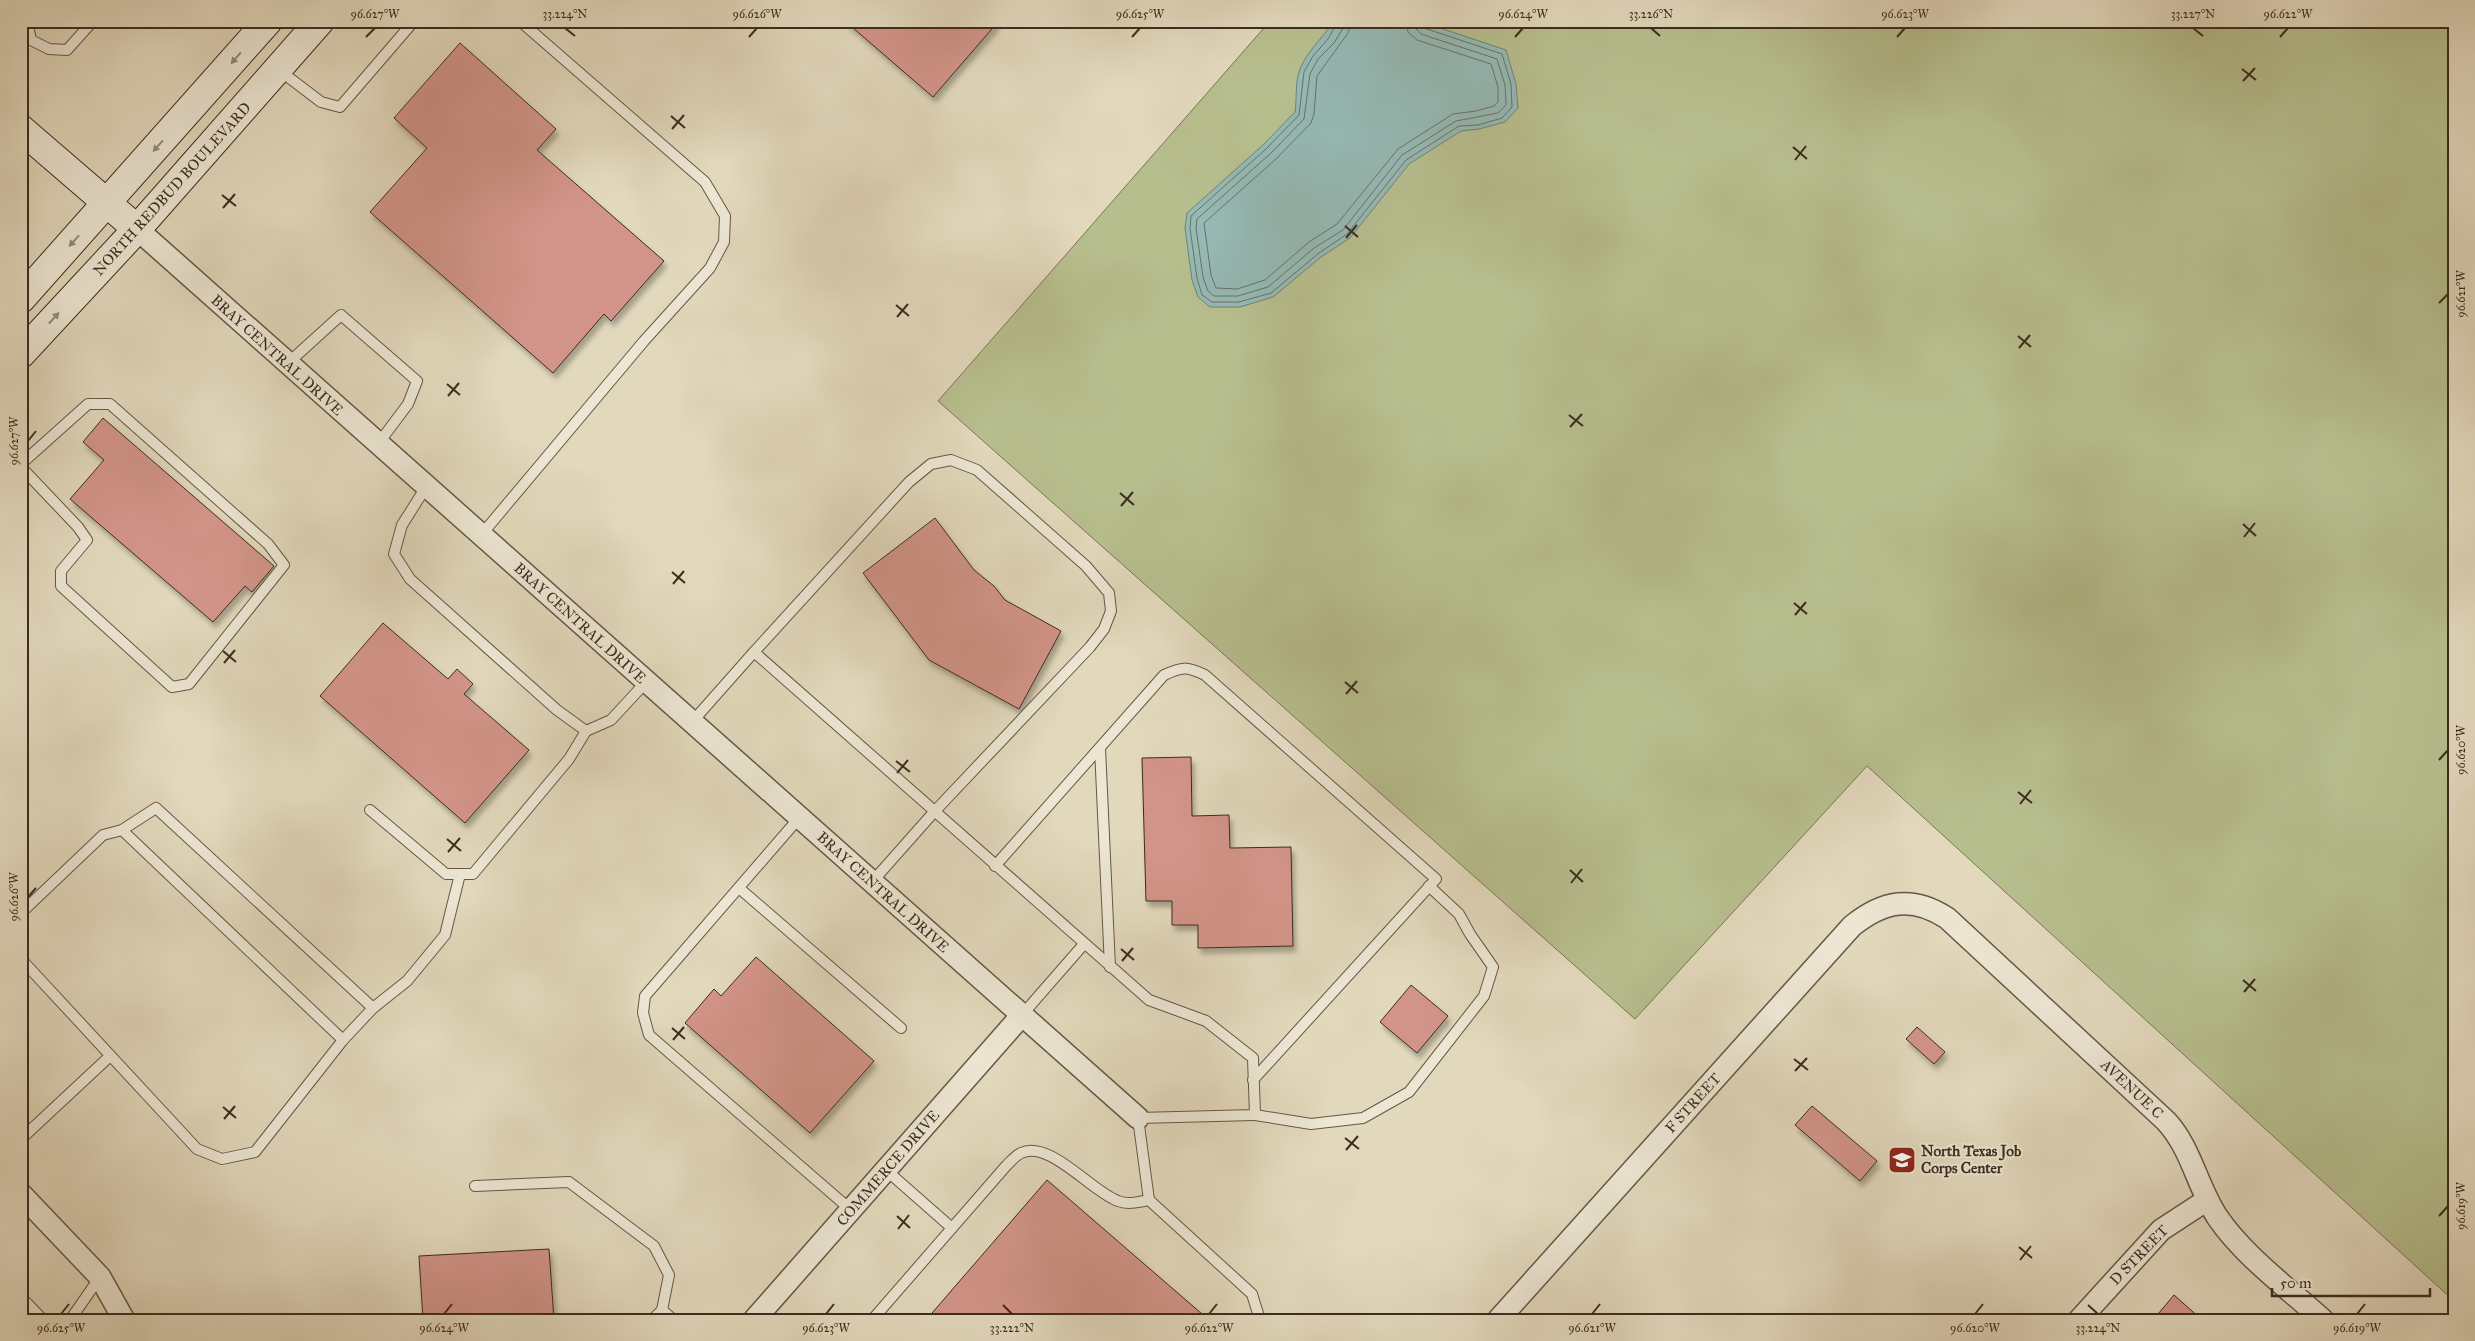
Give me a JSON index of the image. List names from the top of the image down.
{
  "streets": {
    "street": [
      "NORTH REDBUD BOULEVARD",
      "BRAY CENTRAL DRIVE",
      "AVENUE C",
      "F STREET",
      "COMMERCE DRIVE",
      "D STREET"
    ]
  },
  "crossings": [
    ["NORTH REDBUD BOULEVARD", "BRAY CENTRAL DRIVE"],
    ["BRAY CENTRAL DRIVE", "COMMERCE DRIVE"],
    ["AVENUE C", "F STREET"],
    ["AVENUE C", "D STREET"]
  ],
  "places": {
    "school or university": ["North Texas Job Corps Center"]
  },
  "scale_bar": "50 m",
  "coordinates": [
    "96.627°W",
    "33.224°N",
    "96.626°W",
    "96.625°W",
    "96.624°W",
    "33.226°N",
    "96.623°W",
    "33.227°N",
    "96.622°W",
    "96.621°W",
    "96.620°W",
    "96.619°W",
    "33.222°N"
  ]
}
